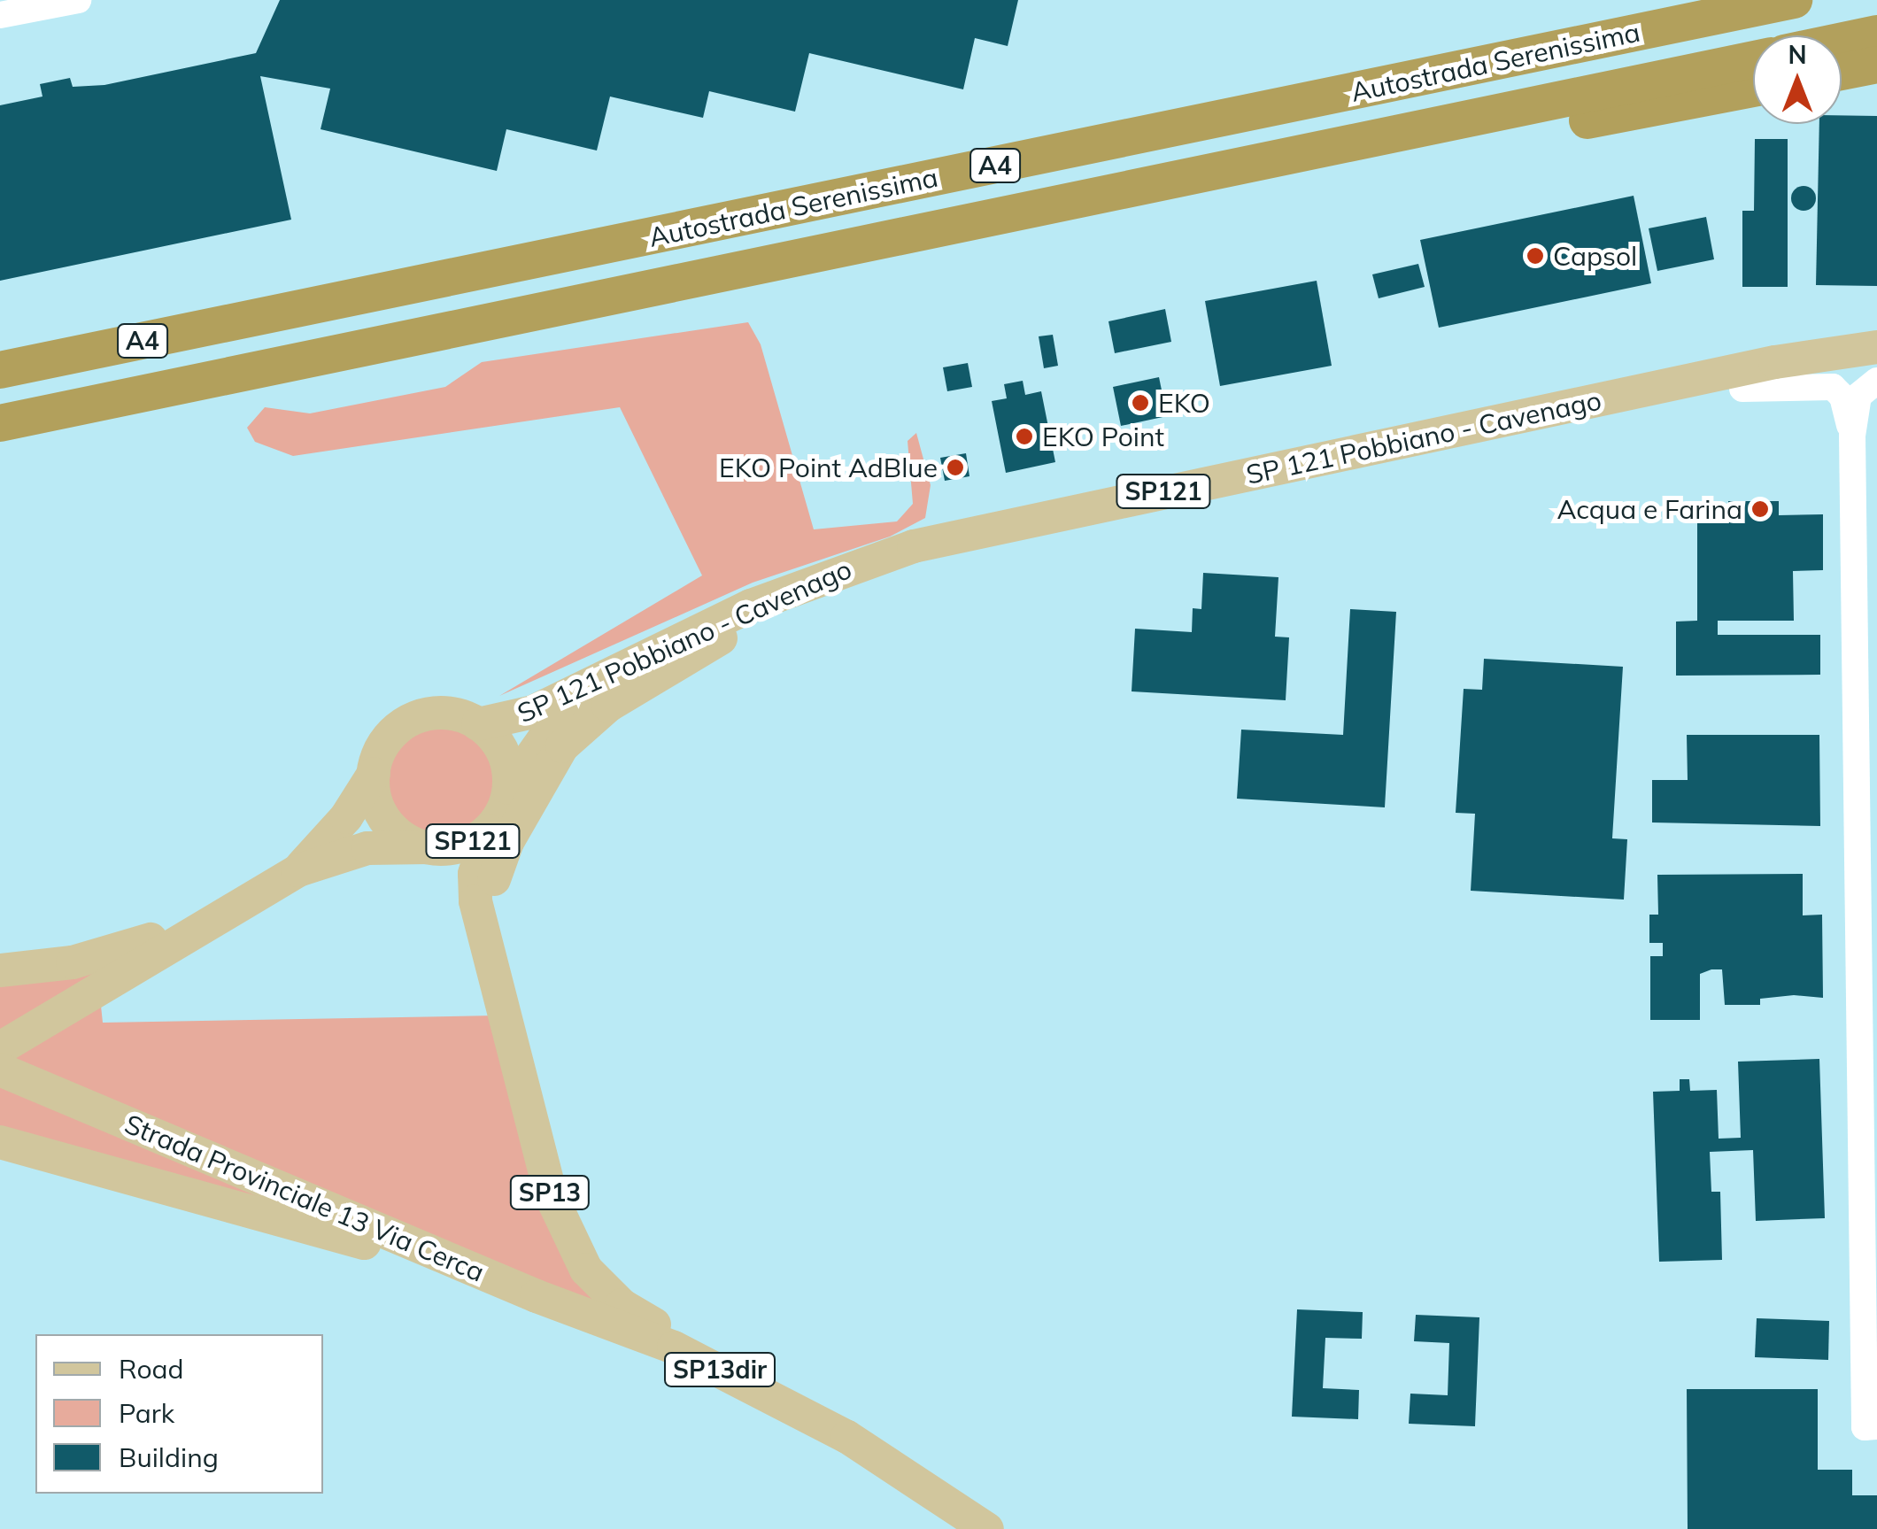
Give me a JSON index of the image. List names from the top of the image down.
{
  "streets": {
    "highway": ["Autostrada Serenissima", "A4"],
    "main road": [
      "SP 121 Pobbiano - Cavenago",
      "SP121",
      "SP13",
      "Strada Provinciale 13 Via Cerca",
      "SP13dir"
    ]
  },
  "crossings": [
    ["SP 121 Pobbiano - Cavenago", "SP121"],
    ["SP 121 Pobbiano - Cavenago", "SP13"],
    ["SP 121 Pobbiano - Cavenago", "Strada Provinciale 13 Via Cerca"],
    ["SP121", "SP13"],
    ["SP13", "SP13dir"],
    ["Strada Provinciale 13 Via Cerca", "SP13dir"]
  ],
  "places": [
    "Capsol",
    "EKO",
    "EKO Point",
    "EKO Point AdBlue",
    "Acqua e Farina"
  ],
  "legend": ["Road", "Park", "Building"],
  "north": "top"
}
